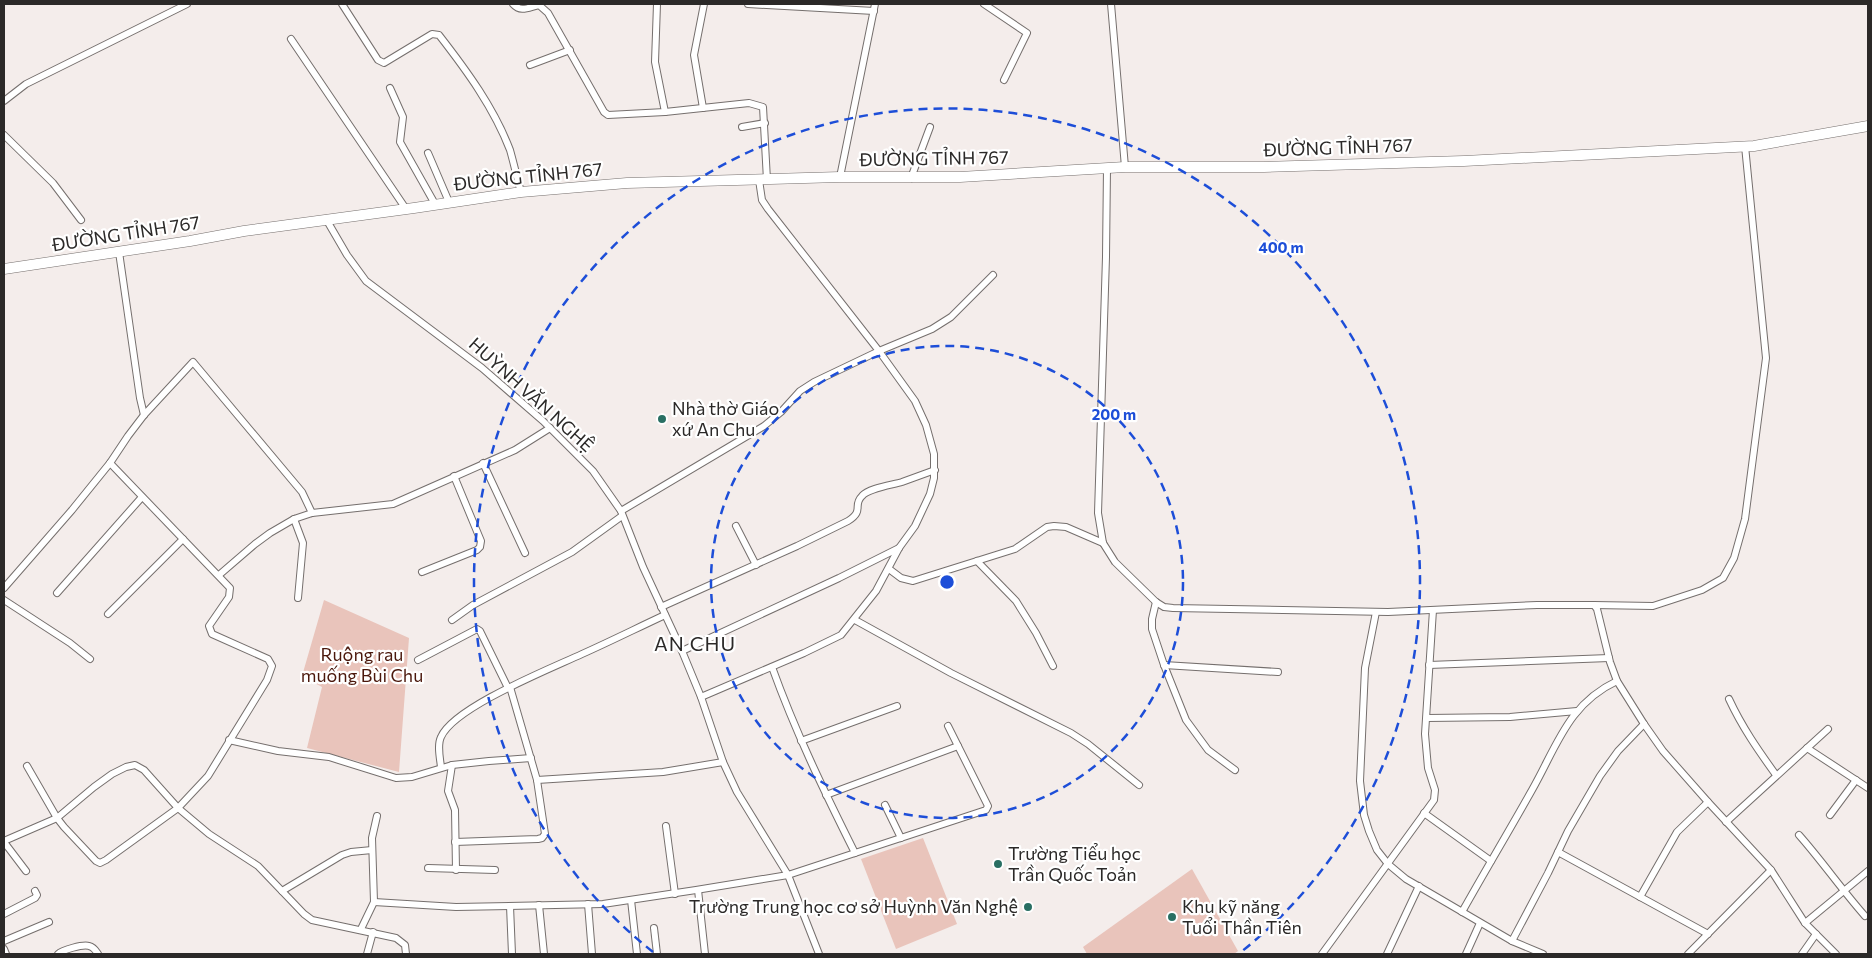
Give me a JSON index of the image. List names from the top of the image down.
{
  "streets": {
    "main road": ["ĐƯỜNG TỈNH 767"],
    "street": ["HUỲNH VĂN NGHỆ"]
  },
  "crossings": [
    ["ĐƯỜNG TỈNH 767", "HUỲNH VĂN NGHỆ"]
  ],
  "districts": ["AN CHU"],
  "parks": ["Ruộng rau muống Bùi Chu"],
  "places": [
    "Nhà thờ Giáo xứ An Chu",
    "Trường Tiểu học Trần Quốc Toản",
    "Trường Trung học cơ sở Huỳnh Văn Nghệ",
    "Khu kỹ năng Tuổi Thần Tiên"
  ],
  "rings": ["400 m", "200 m"]
}
